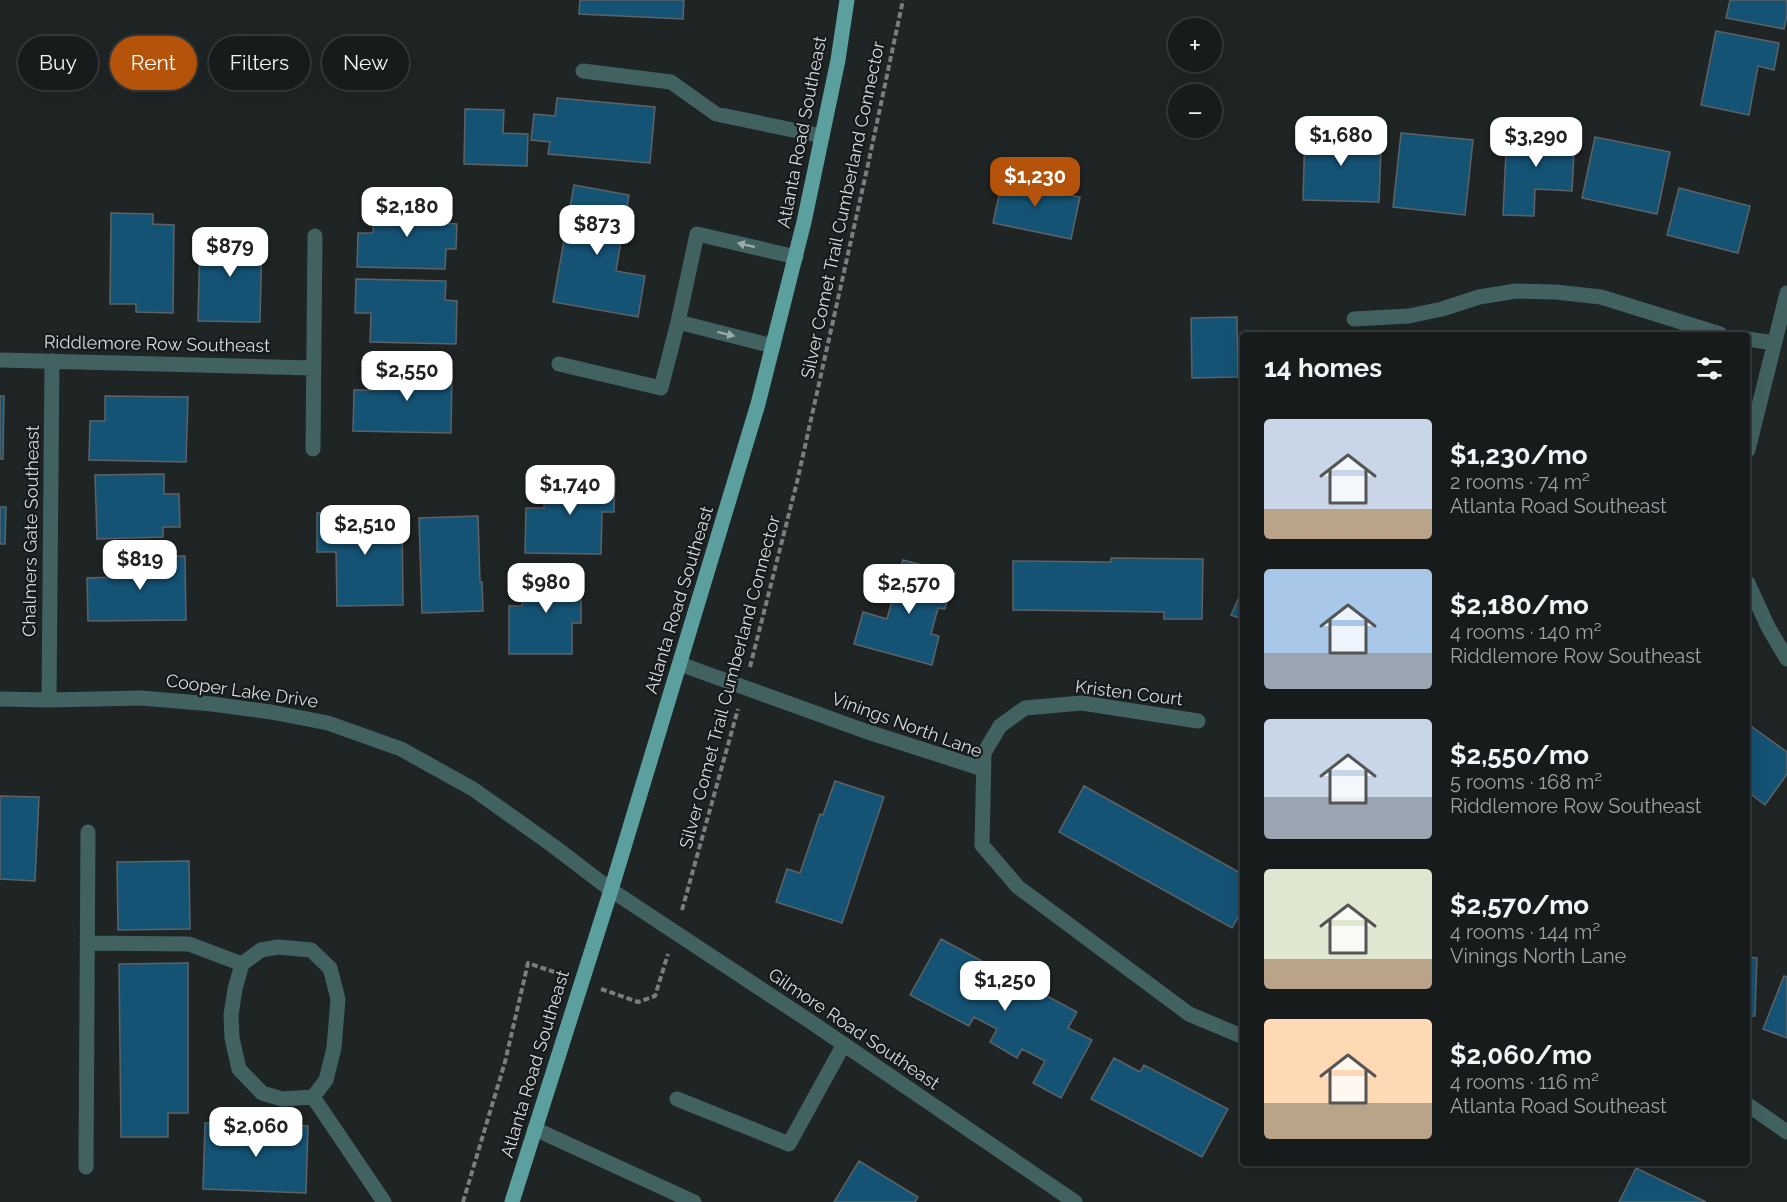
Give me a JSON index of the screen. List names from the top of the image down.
{
  "streets": {
    "main road": ["Atlanta Road Southeast"],
    "street": [
      "Riddlemore Row Southeast",
      "Chalmers Gate Southeast",
      "Cooper Lake Drive",
      "Kristen Court",
      "Vinings North Lane",
      "Gilmore Road Southeast"
    ],
    "path": ["Silver Comet Trail Cumberland Connector"]
  },
  "crossings": [
    ["Atlanta Road Southeast", "Silver Comet Trail Cumberland Connector"],
    ["Atlanta Road Southeast", "Cooper Lake Drive"],
    ["Atlanta Road Southeast", "Vinings North Lane"],
    ["Atlanta Road Southeast", "Gilmore Road Southeast"],
    ["Silver Comet Trail Cumberland Connector", "Vinings North Lane"],
    ["Silver Comet Trail Cumberland Connector", "Gilmore Road Southeast"],
    ["Riddlemore Row Southeast", "Chalmers Gate Southeast"],
    ["Chalmers Gate Southeast", "Cooper Lake Drive"],
    ["Cooper Lake Drive", "Gilmore Road Southeast"],
    ["Kristen Court", "Vinings North Lane"]
  ],
  "page": {
    "map_buttons": ["+", "−"],
    "chip": [
      "Buy",
      "Rent",
      "Filters",
      "New"
    ],
    "price": [
      "$1,680",
      "$3,290",
      "$1,230",
      "$2,180",
      "$873",
      "$879",
      "$2,550",
      "$1,740",
      "$2,510",
      "$819",
      "$980",
      "$2,570",
      "$1,250",
      "$2,060"
    ],
    "heading": "14 homes",
    "list": [
      {
        "name": "$1,230/mo",
        "note": "2 rooms · 74 m² · Atlanta Road Southeast"
      },
      {
        "name": "$2,180/mo",
        "note": "4 rooms · 140 m² · Riddlemore Row Southeast"
      },
      {
        "name": "$2,550/mo",
        "note": "5 rooms · 168 m² · Riddlemore Row Southeast"
      },
      {
        "name": "$2,570/mo",
        "note": "4 rooms · 144 m² · Vinings North Lane"
      },
      {
        "name": "$2,060/mo",
        "note": "4 rooms · 116 m² · Atlanta Road Southeast"
      }
    ]
  }
}
